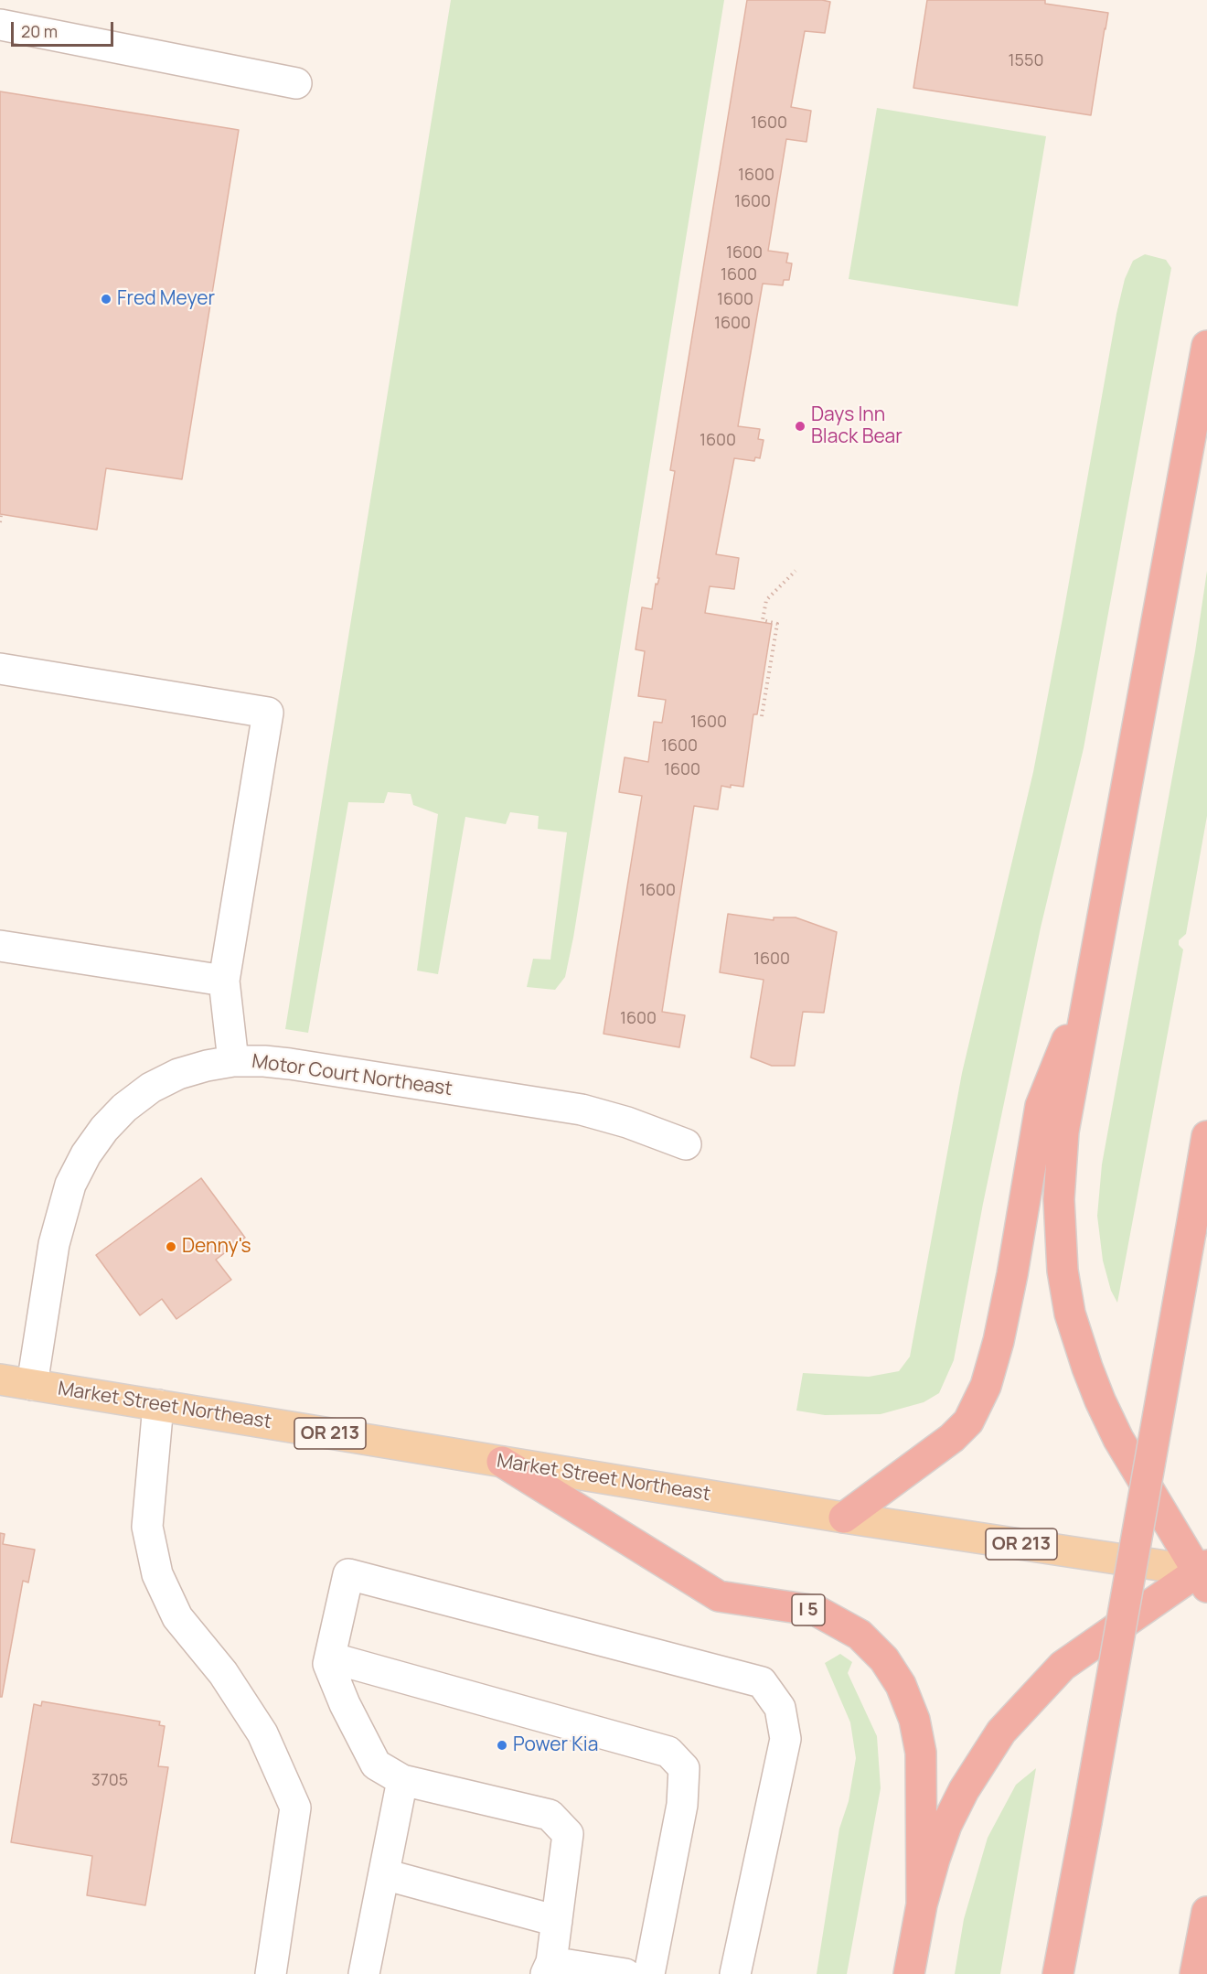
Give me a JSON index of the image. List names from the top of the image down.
{
  "streets": {
    "highway": ["I 5"],
    "main road": ["Market Street Northeast", "OR 213"],
    "street": ["Motor Court Northeast"]
  },
  "crossings": [
    ["Motor Court Northeast", "Market Street Northeast"],
    ["Market Street Northeast", "I 5"]
  ],
  "places": [
    "Fred Meyer",
    "Days Inn Black Bear",
    "Denny's",
    "Power Kia"
  ],
  "house_numbers": [
    "1550",
    "1600",
    "1600",
    "1600",
    "1600",
    "1600",
    "1600",
    "1600",
    "1600",
    "1600",
    "1600",
    "1600",
    "1600",
    "1600",
    "1600",
    "3705"
  ],
  "scale_bar": "20 m"
}
